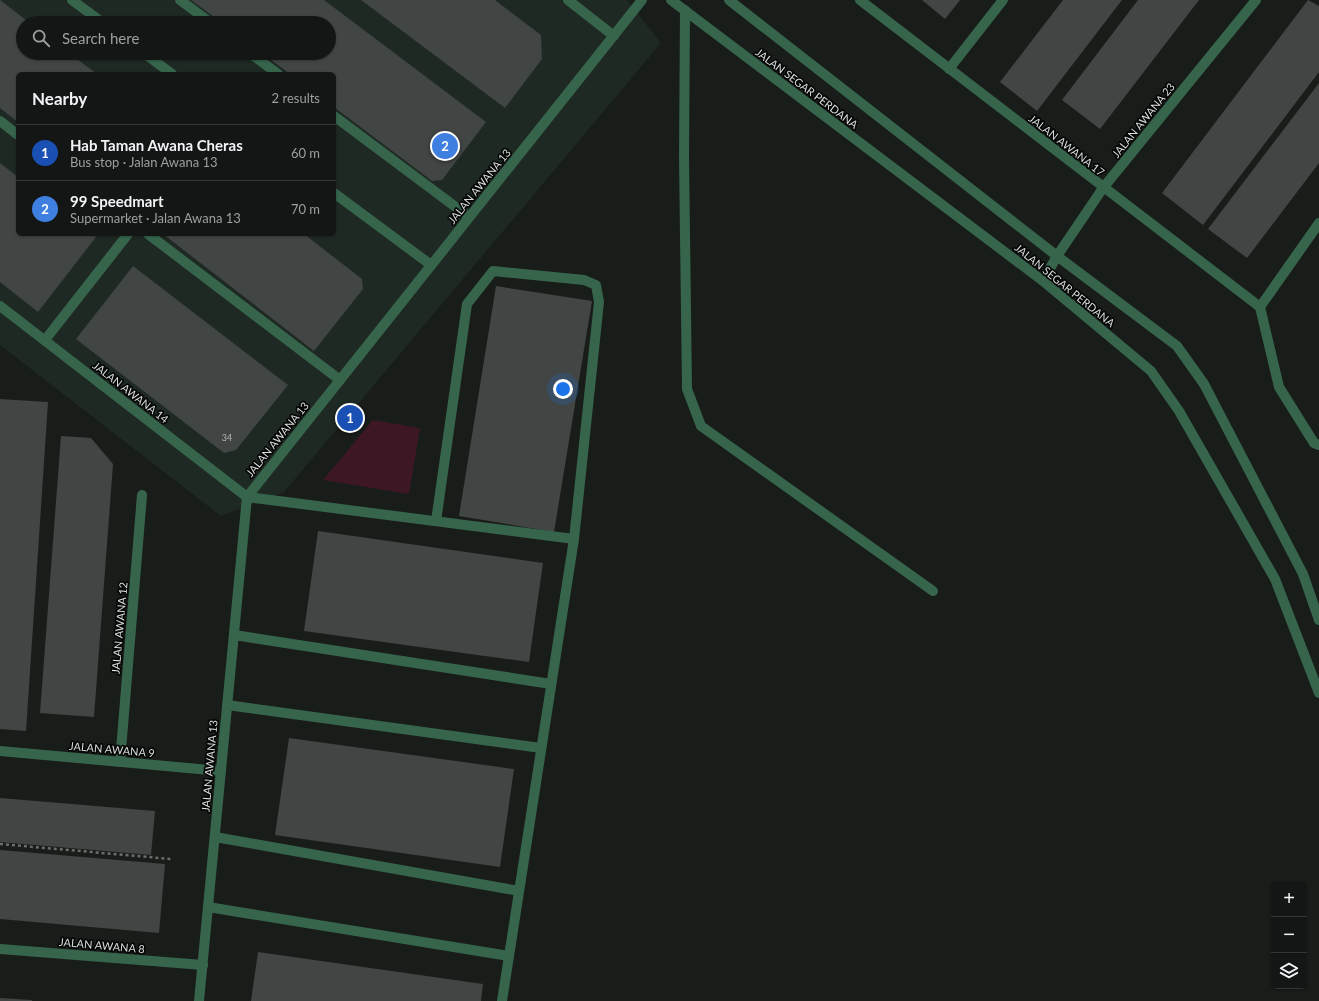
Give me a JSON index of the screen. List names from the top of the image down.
{
  "streets": {
    "street": [
      "JALAN SEGAR PERDANA",
      "JALAN AWANA 23",
      "JALAN AWANA 17",
      "JALAN AWANA 13",
      "JALAN AWANA 14",
      "JALAN AWANA 12",
      "JALAN AWANA 9",
      "JALAN AWANA 8"
    ]
  },
  "crossings": [
    ["JALAN SEGAR PERDANA", "JALAN AWANA 23"],
    ["JALAN AWANA 23", "JALAN AWANA 17"],
    ["JALAN AWANA 13", "JALAN AWANA 14"],
    ["JALAN AWANA 13", "JALAN AWANA 9"],
    ["JALAN AWANA 13", "JALAN AWANA 8"],
    ["JALAN AWANA 12", "JALAN AWANA 9"]
  ],
  "house_numbers": ["34"],
  "page": {
    "search": "Search here",
    "heading": ["Nearby", "2 results"],
    "list": [
      {
        "mark": "1",
        "name": "Hab Taman Awana Cheras",
        "note": "Bus stop · Jalan Awana 13",
        "value": "60 m"
      },
      {
        "mark": "2",
        "name": "99 Speedmart",
        "note": "Supermarket · Jalan Awana 13",
        "value": "70 m"
      }
    ],
    "pins": ["2", "1"],
    "map_buttons": ["+", "−"]
  }
}
